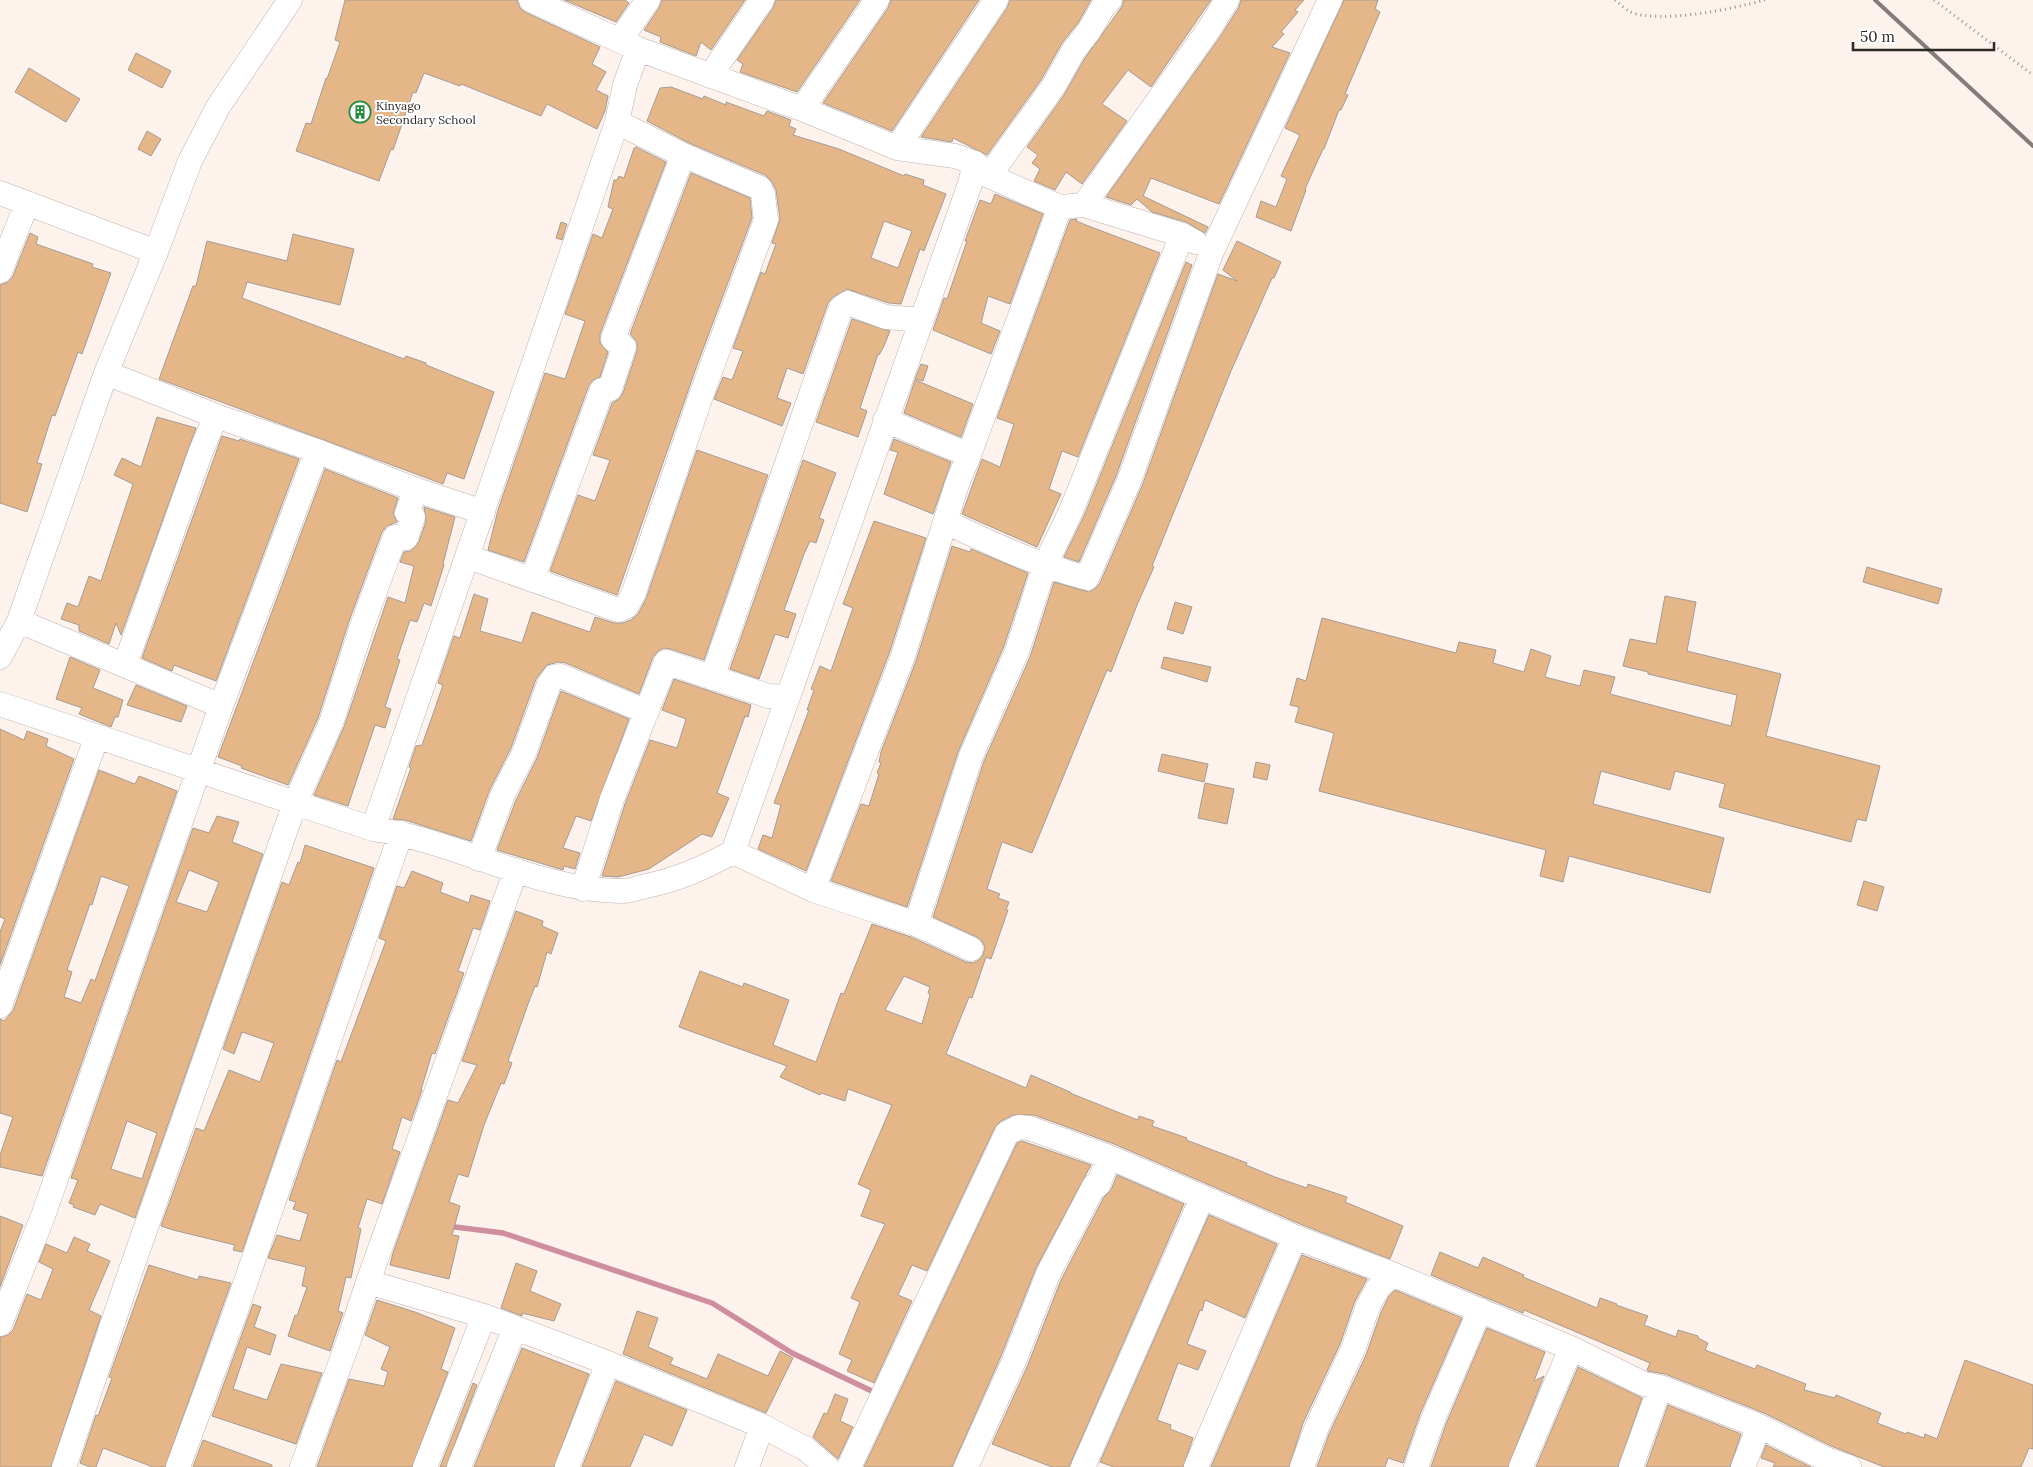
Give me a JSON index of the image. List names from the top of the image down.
{
  "places": {
    "building": ["Kinyago Secondary School"]
  },
  "scale_bar": "50 m"
}
